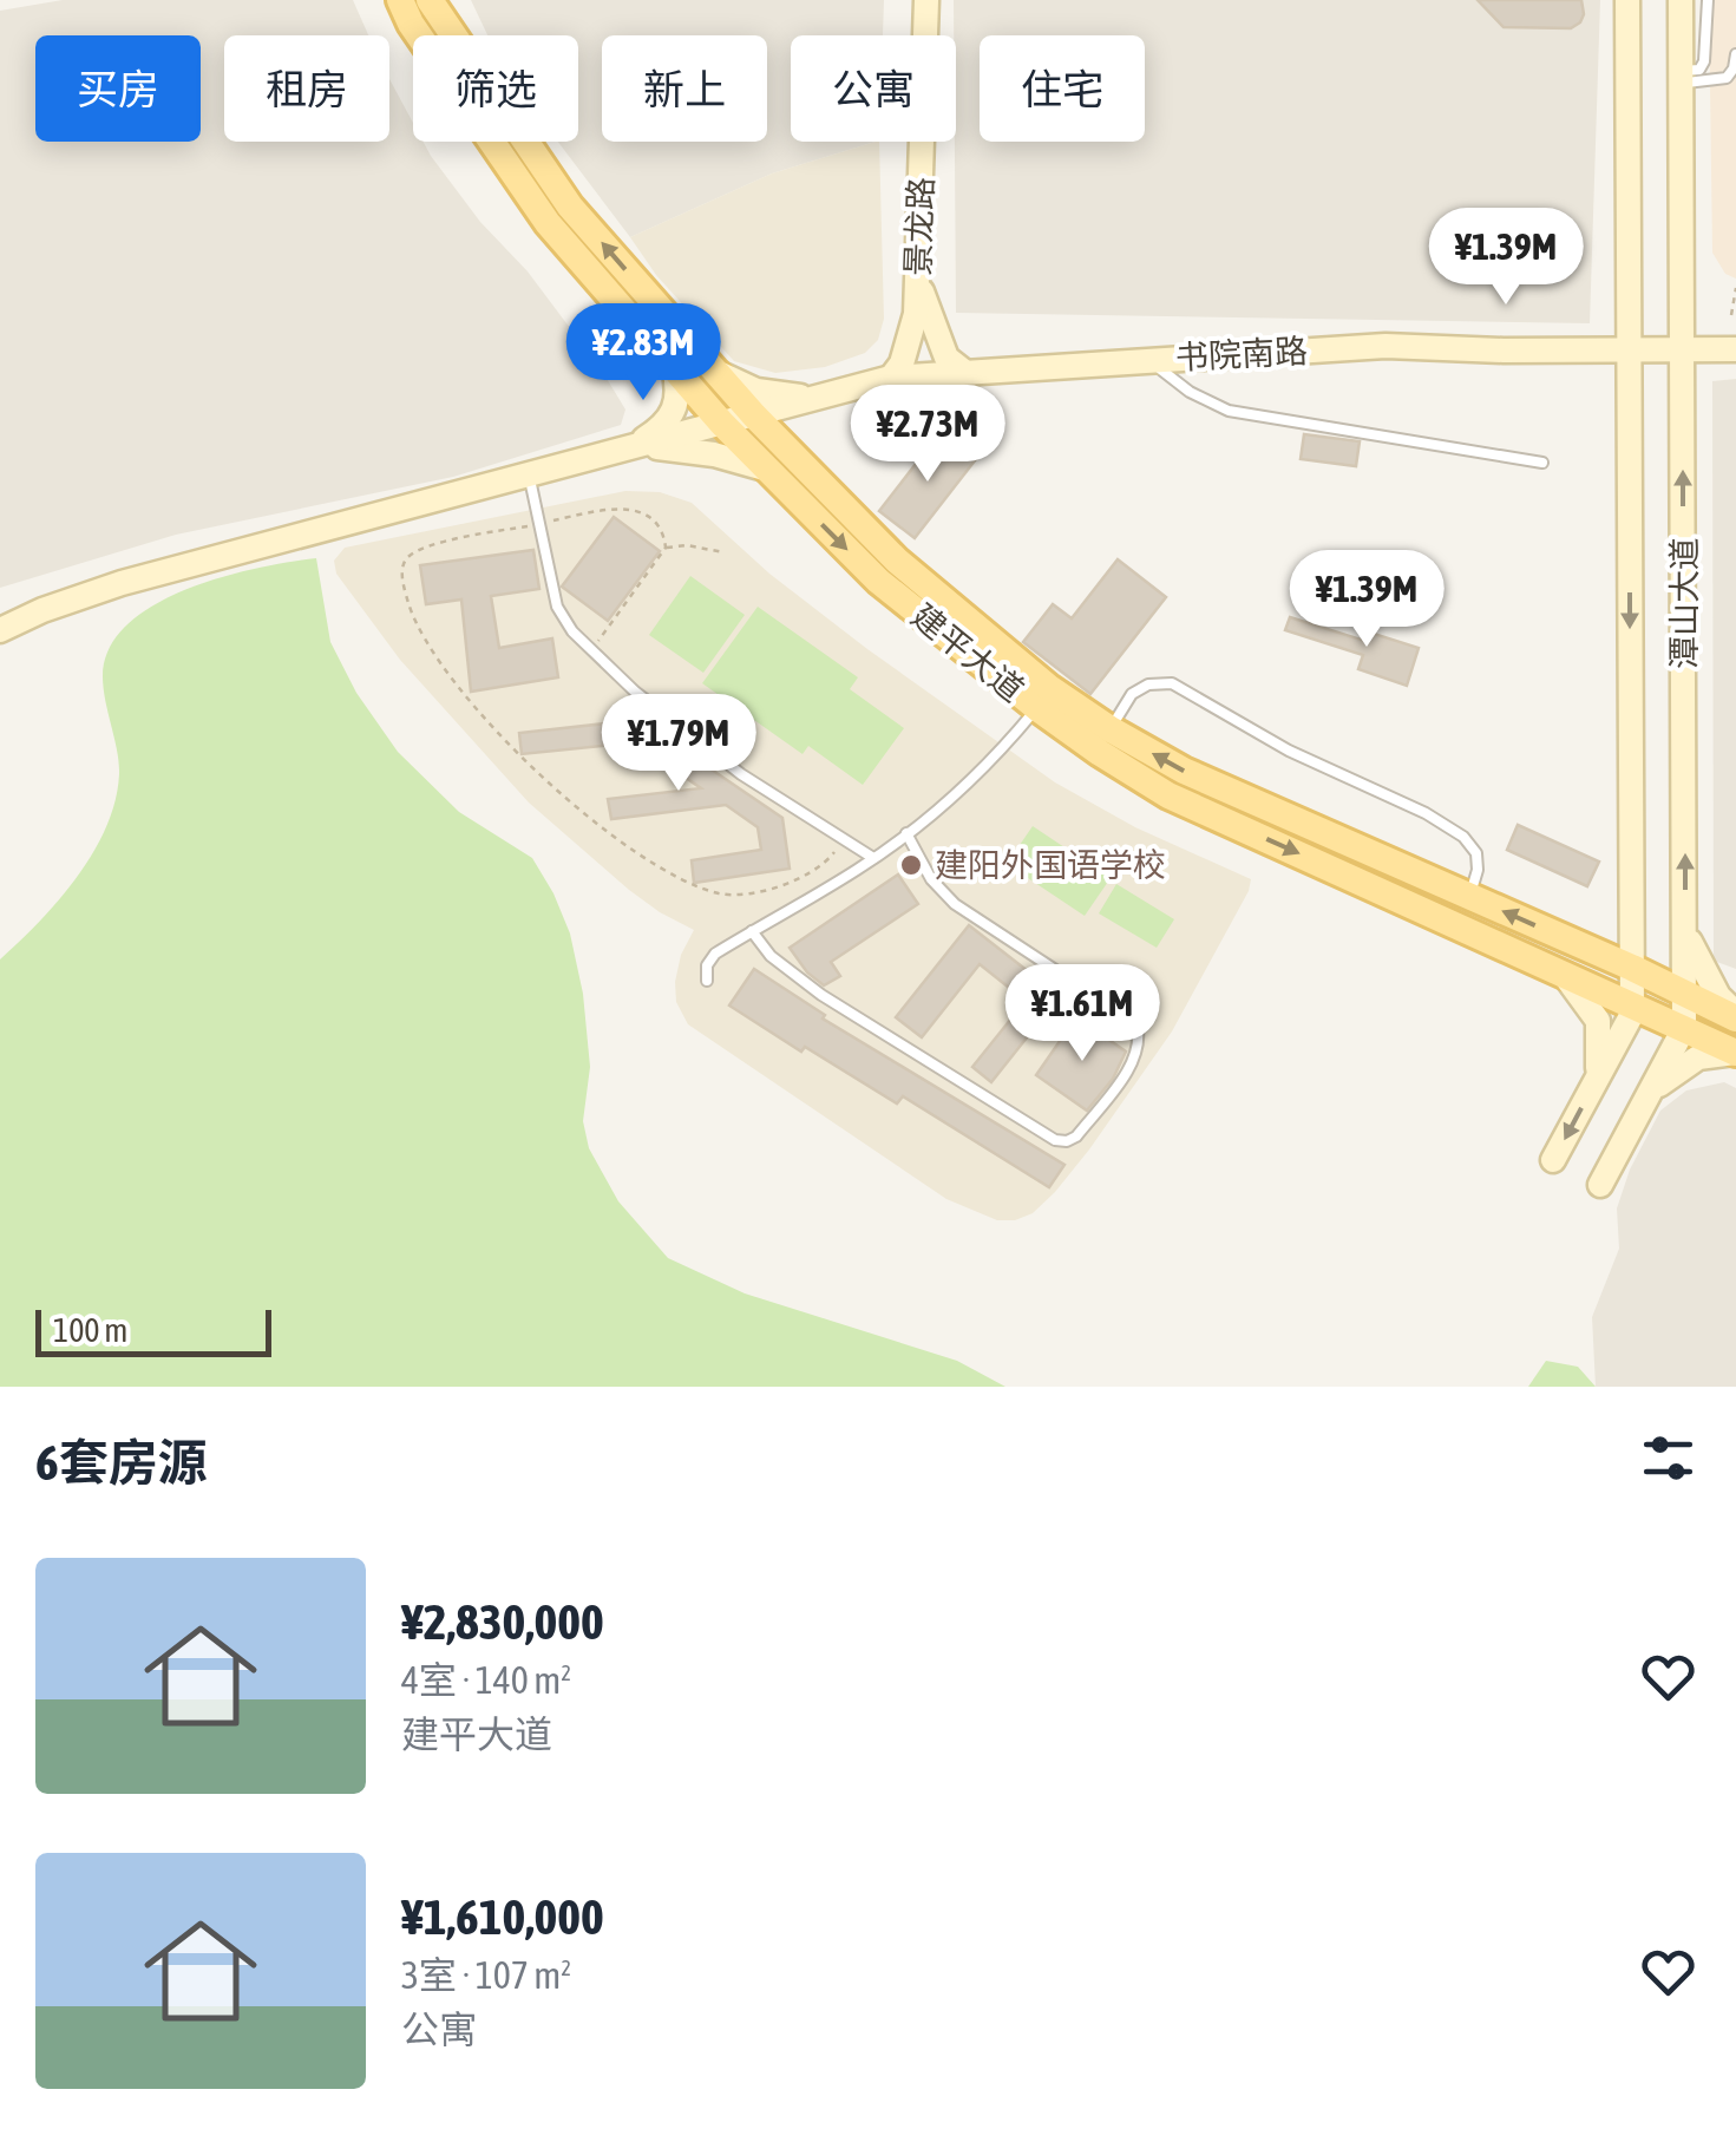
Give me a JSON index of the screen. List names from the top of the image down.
{
  "streets": {
    "main road": [
      "景龙路",
      "书院南路",
      "潭山大道",
      "建平大道"
    ]
  },
  "crossings": [
    ["景龙路", "书院南路"],
    ["书院南路", "潭山大道"],
    ["书院南路", "建平大道"],
    ["潭山大道", "建平大道"]
  ],
  "places": ["建阳外国语学校"],
  "scale_bar": "100 m",
  "page": {
    "chip": [
      "买房",
      "租房",
      "筛选",
      "新上",
      "公寓",
      "住宅"
    ],
    "price": [
      "¥1.39M",
      "¥2.83M",
      "¥2.73M",
      "¥1.39M",
      "¥1.79M",
      "¥1.61M"
    ],
    "scale": "100 m",
    "heading": "6套房源",
    "list": [
      {
        "name": "¥2,830,000",
        "note": "4室 · 140 m² · 建平大道"
      },
      {
        "name": "¥1,610,000",
        "note": "3室 · 107 m² · 公寓"
      }
    ]
  }
}
